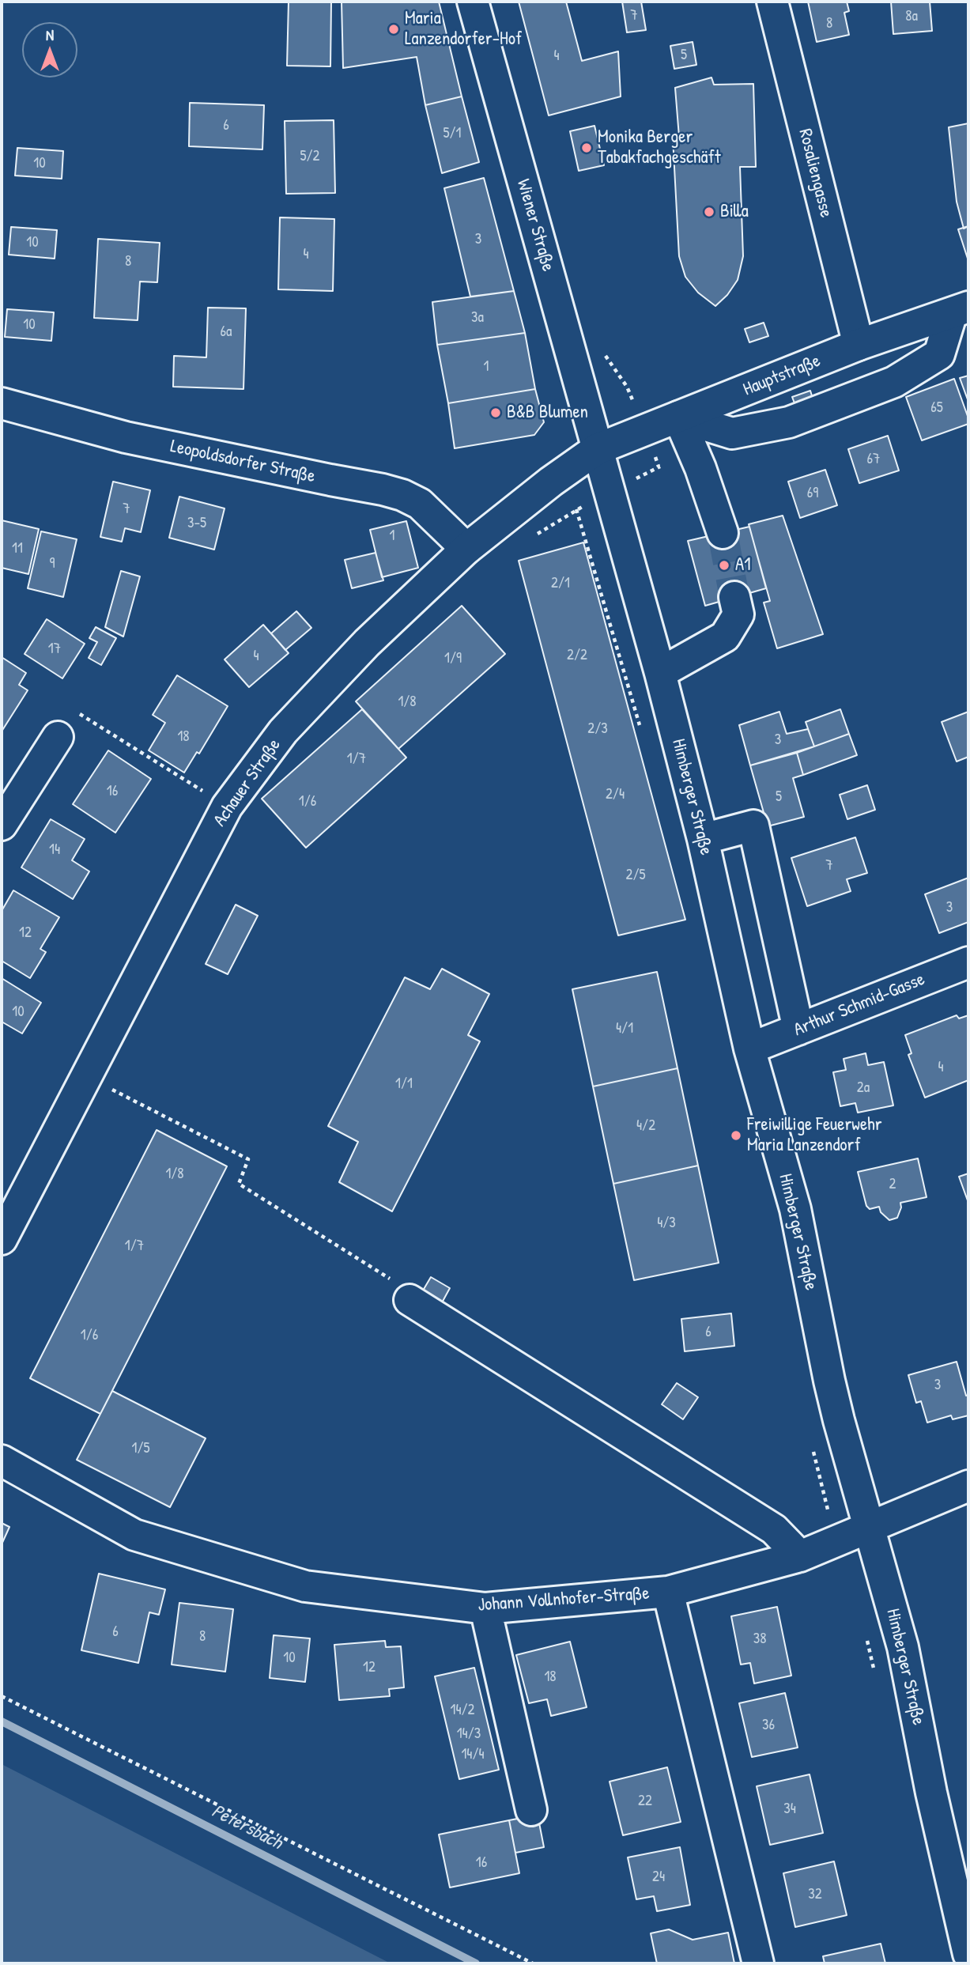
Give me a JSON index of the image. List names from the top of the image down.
{
  "streets": {
    "street": [
      "Rosaliengasse",
      "Wiener Straße",
      "Hauptstraße",
      "Leopoldsdorfer Straße",
      "Achauer Straße",
      "Himberger Straße",
      "Arthur Schmid-Gasse",
      "Johann Vollnhofer-Straße"
    ]
  },
  "crossings": [
    ["Rosaliengasse", "Hauptstraße"],
    ["Wiener Straße", "Hauptstraße"],
    ["Wiener Straße", "Achauer Straße"],
    ["Wiener Straße", "Himberger Straße"],
    ["Hauptstraße", "Achauer Straße"],
    ["Hauptstraße", "Himberger Straße"],
    ["Leopoldsdorfer Straße", "Achauer Straße"],
    ["Achauer Straße", "Himberger Straße"],
    ["Himberger Straße", "Arthur Schmid-Gasse"],
    ["Himberger Straße", "Johann Vollnhofer-Straße"]
  ],
  "water": ["Petersbach"],
  "places": [
    "Maria Lanzendorfer-Hof",
    "Monika Berger Tabakfachgeschäft",
    "Billa",
    "B&B Blumen",
    "A1",
    "Freiwillige Feuerwehr Maria Lanzendorf"
  ],
  "house_numbers": [
    "7",
    "8a",
    "8",
    "5",
    "4",
    "6",
    "5/1",
    "5/2",
    "10",
    "3",
    "10",
    "4",
    "8",
    "3a",
    "10",
    "6a",
    "1",
    "65",
    "67",
    "69",
    "7",
    "3-5",
    "1",
    "11",
    "9",
    "2/1",
    "17",
    "2/2",
    "4",
    "1/9",
    "1/8",
    "2/3",
    "18",
    "3",
    "1/7",
    "16",
    "2/4",
    "5",
    "1/6",
    "14",
    "7",
    "2/5",
    "3",
    "12",
    "10",
    "4/1",
    "4",
    "1/1",
    "2a",
    "4/2",
    "1/8",
    "2",
    "4/3",
    "1/7",
    "6",
    "1/6",
    "3",
    "1/5",
    "6",
    "8",
    "38",
    "10",
    "12",
    "18",
    "14/2",
    "36",
    "14/3",
    "14/4",
    "22",
    "34",
    "16",
    "24",
    "32"
  ],
  "north": "top"
}
